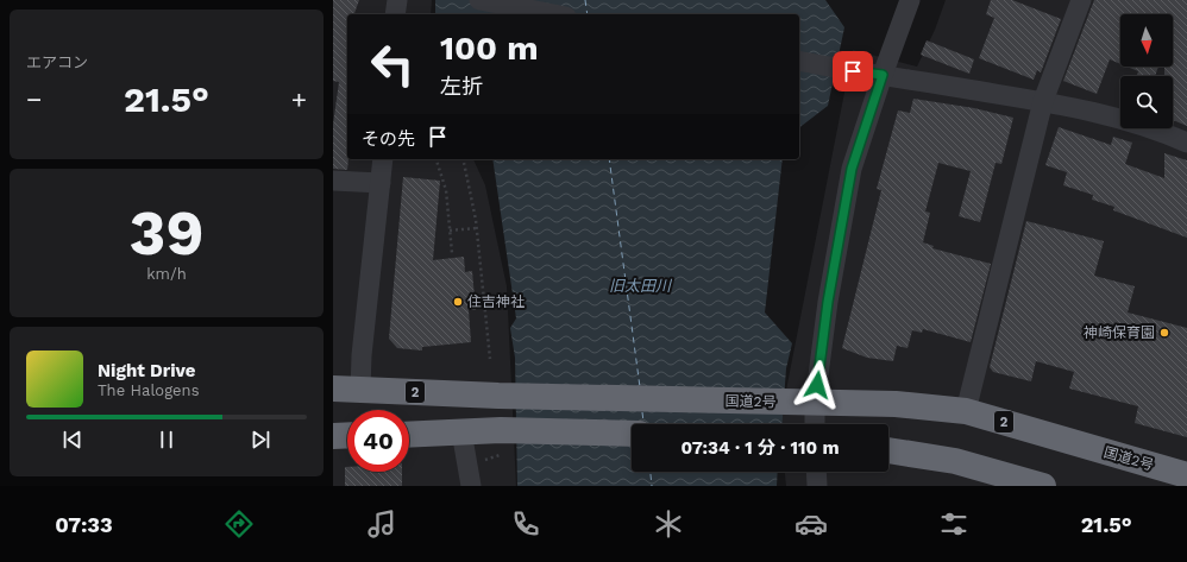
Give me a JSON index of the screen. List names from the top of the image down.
{
  "streets": {
    "highway": ["2", "国道2号"]
  },
  "water": ["旧太田川"],
  "places": ["住吉神社", "神崎保育園"],
  "north": "bottom",
  "page": {
    "tile": [
      "エアコン",
      ["39", "km/h"]
    ],
    "turn": ["100 m", "左折"],
    "heat": ["−", "21.5°", "+"],
    "then": "その先",
    "song": ["Night Drive", "The Halogens"],
    "limit": "40",
    "trip": "07:34 · 1 分 · 110 m",
    "tabs": ["07:33", "21.5°"]
  }
}
